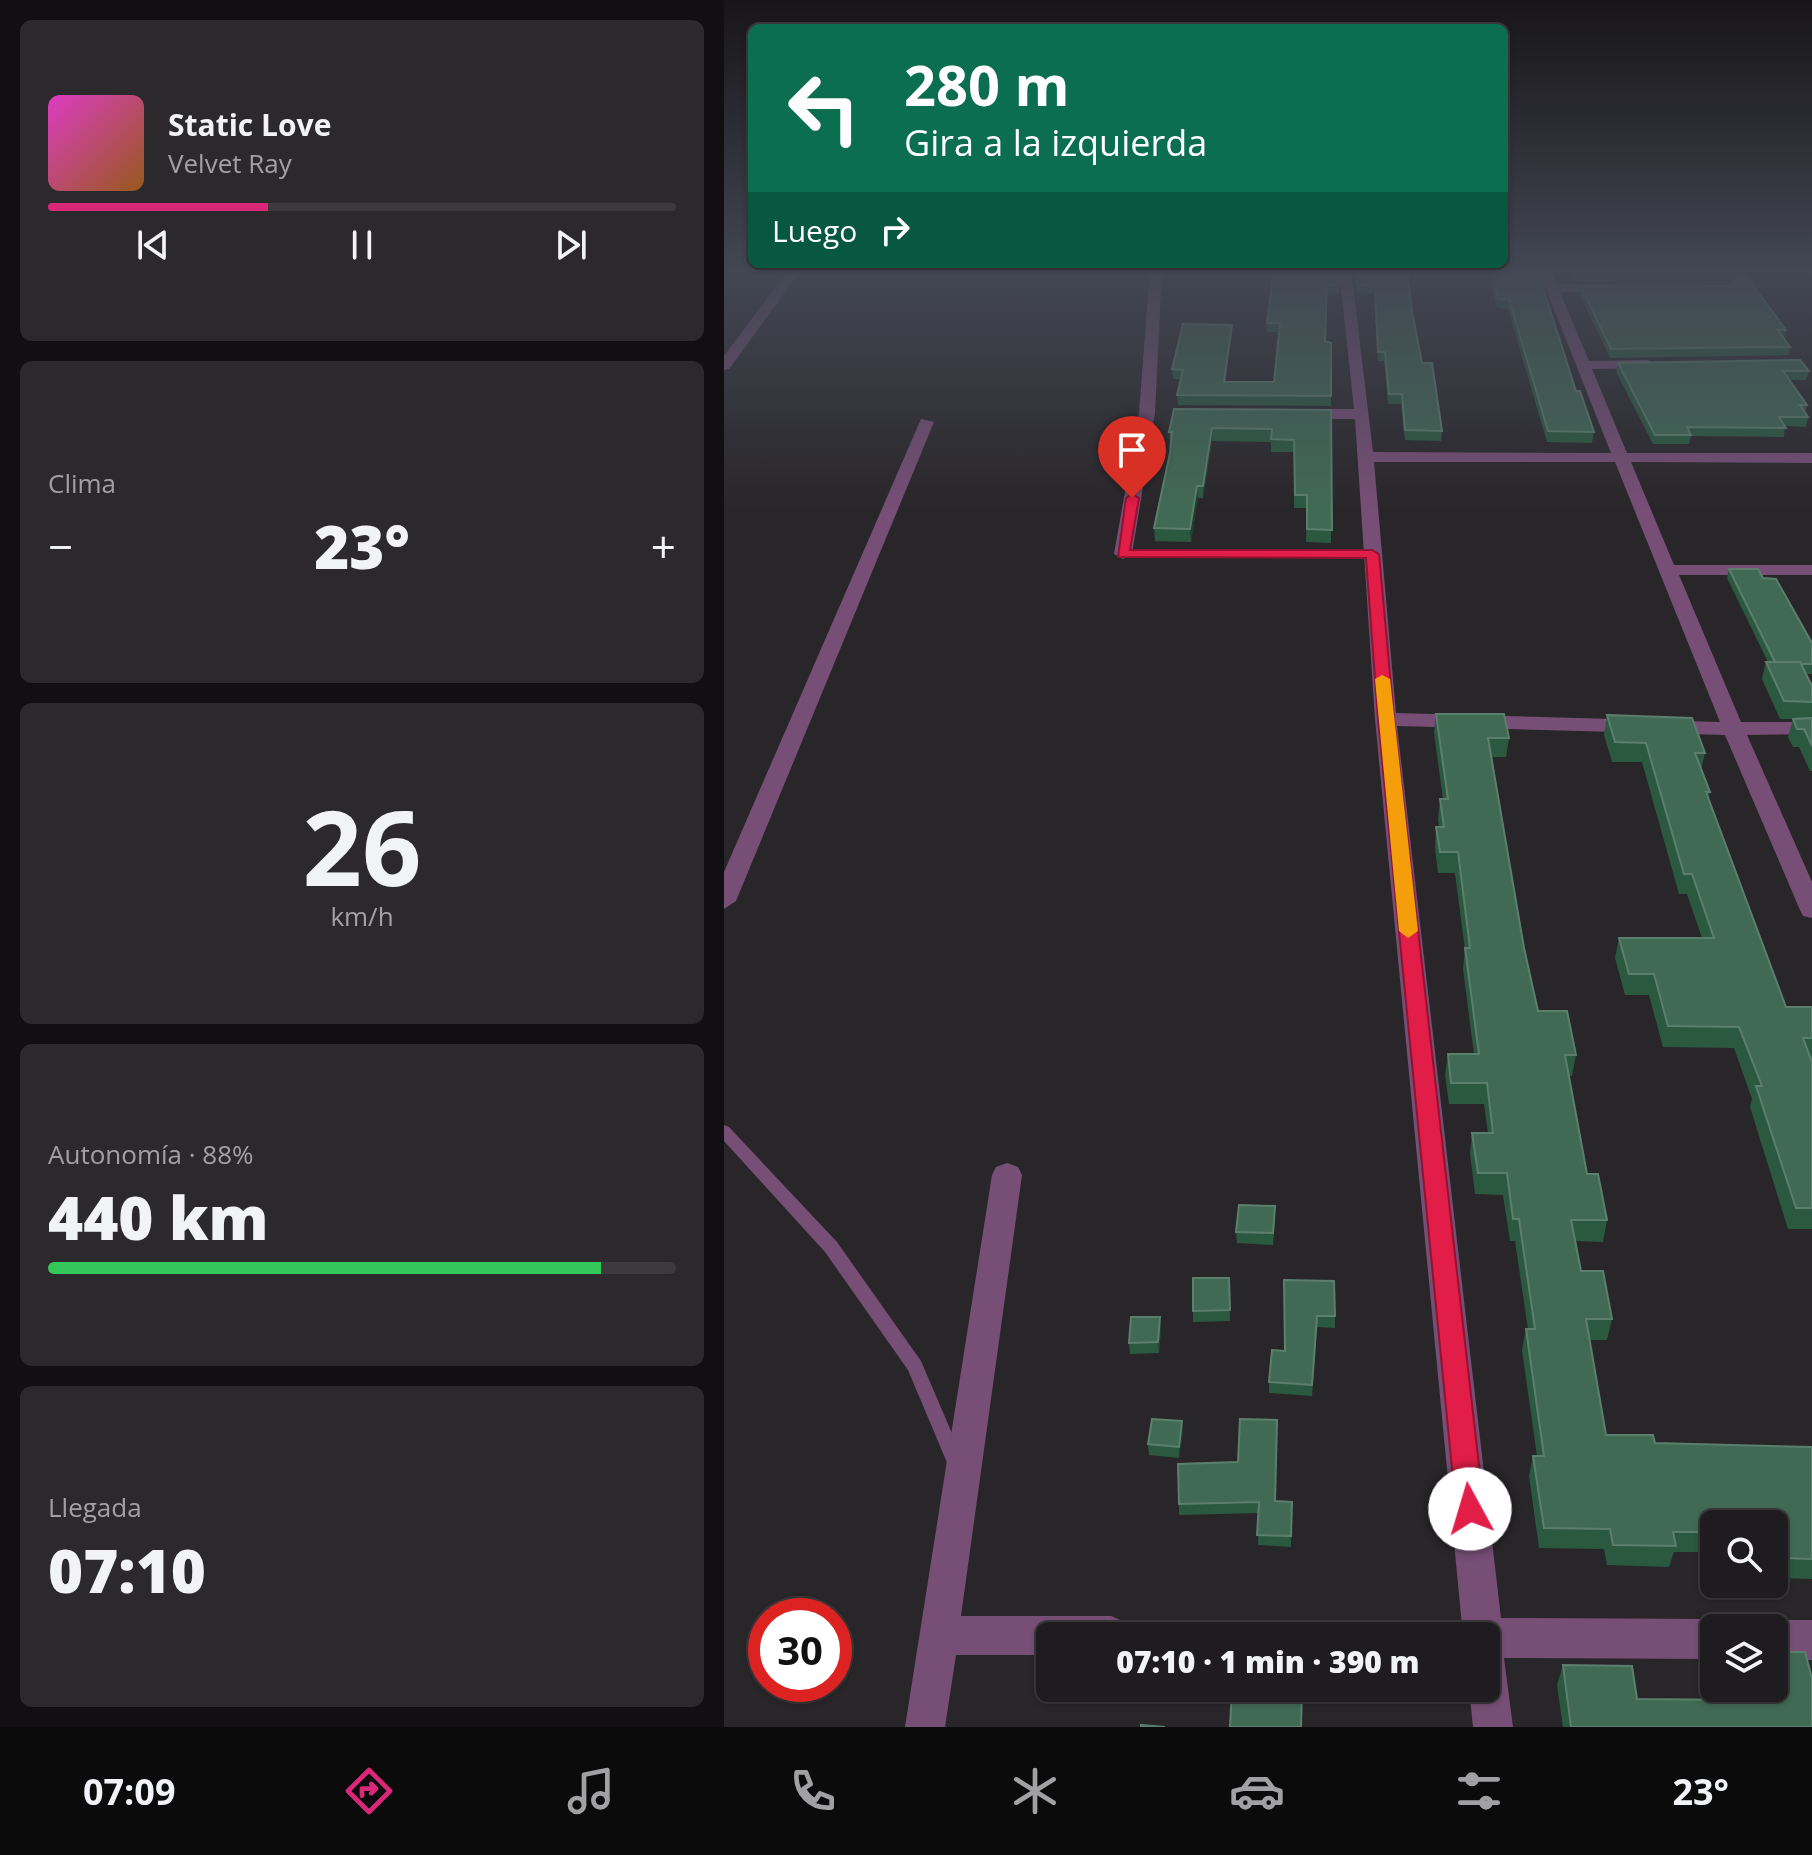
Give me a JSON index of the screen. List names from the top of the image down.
{
  "page": {
    "turn": ["280 m", "Gira a la izquierda"],
    "song": ["Static Love", "Velvet Ray"],
    "then": "Luego",
    "tile": [
      "Clima",
      ["26", "km/h"],
      ["Autonomía · 88%", "440 km"],
      ["Llegada", "07:10"]
    ],
    "heat": ["−", "23°", "+"],
    "limit": "30",
    "trip": "07:10 · 1 min · 390 m",
    "tabs": ["07:09", "23°"]
  }
}
